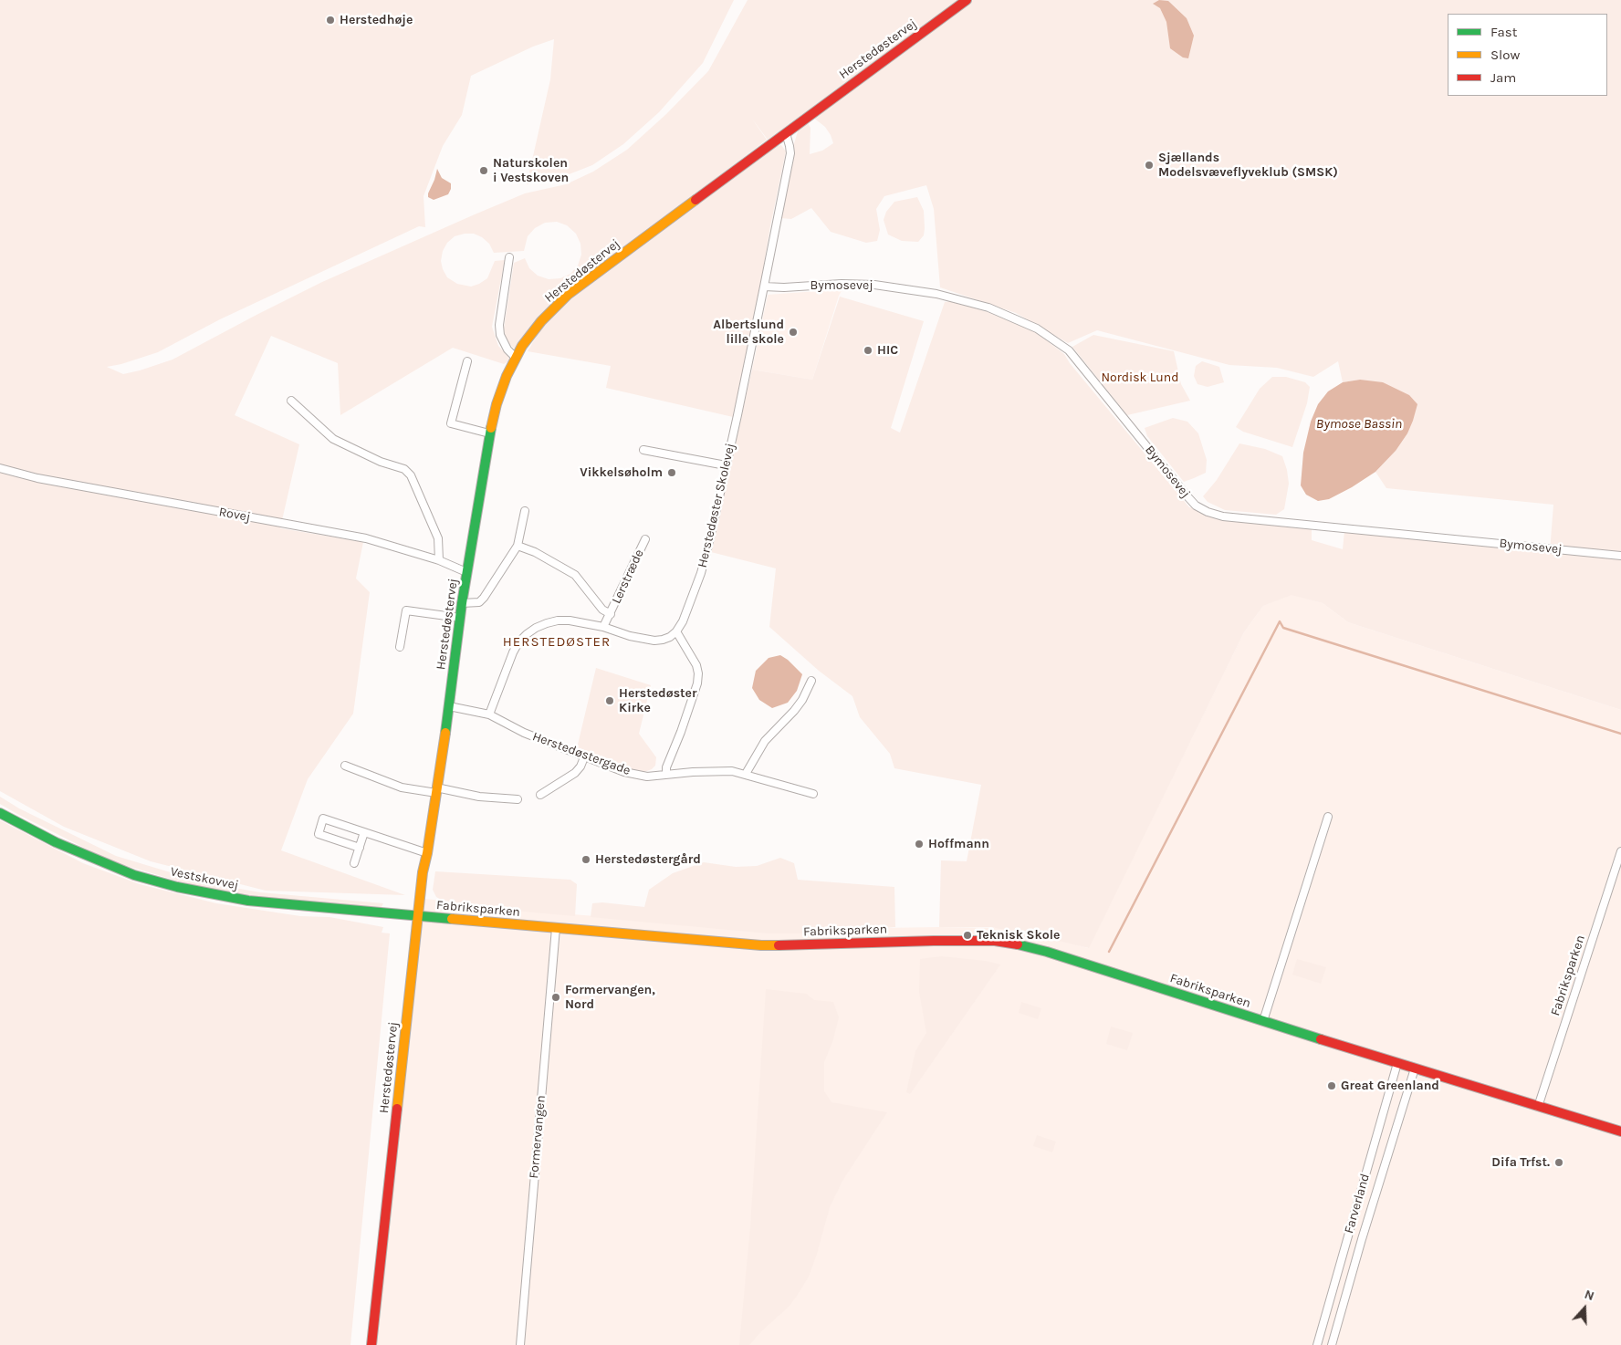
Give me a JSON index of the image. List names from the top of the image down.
{
  "streets": {
    "street": [
      "Herstedøstervej",
      "Bymosevej",
      "Herstedøster Skolevej",
      "Rovej",
      "Lerstræde",
      "Herstedøstergade",
      "Vestskovvej",
      "Fabriksparken",
      "Formervangen",
      "Farverland"
    ]
  },
  "crossings": [
    ["Herstedøstervej", "Herstedøster Skolevej"],
    ["Herstedøstervej", "Rovej"],
    ["Herstedøstervej", "Herstedøstergade"],
    ["Herstedøstervej", "Vestskovvej"],
    ["Herstedøstervej", "Fabriksparken"],
    ["Bymosevej", "Herstedøster Skolevej"],
    ["Vestskovvej", "Fabriksparken"],
    ["Fabriksparken", "Formervangen"],
    ["Fabriksparken", "Farverland"]
  ],
  "districts": ["HERSTEDØSTER"],
  "water": ["Bymose Bassin"],
  "parks": ["Nordisk Lund"],
  "places": [
    "Herstedhøje",
    "Sjællands Modelsvæveflyveklub (SMSK)",
    "Naturskolen i Vestskoven",
    "Albertslund lille skole",
    "HIC",
    "Vikkelsøholm",
    "Herstedøster Kirke",
    "Hoffmann",
    "Herstedøstergård",
    "Teknisk Skole",
    "Formervangen, Nord",
    "Great Greenland",
    "Difa Trfst."
  ],
  "legend": ["Fast", "Slow", "Jam"],
  "north": "top"
}
